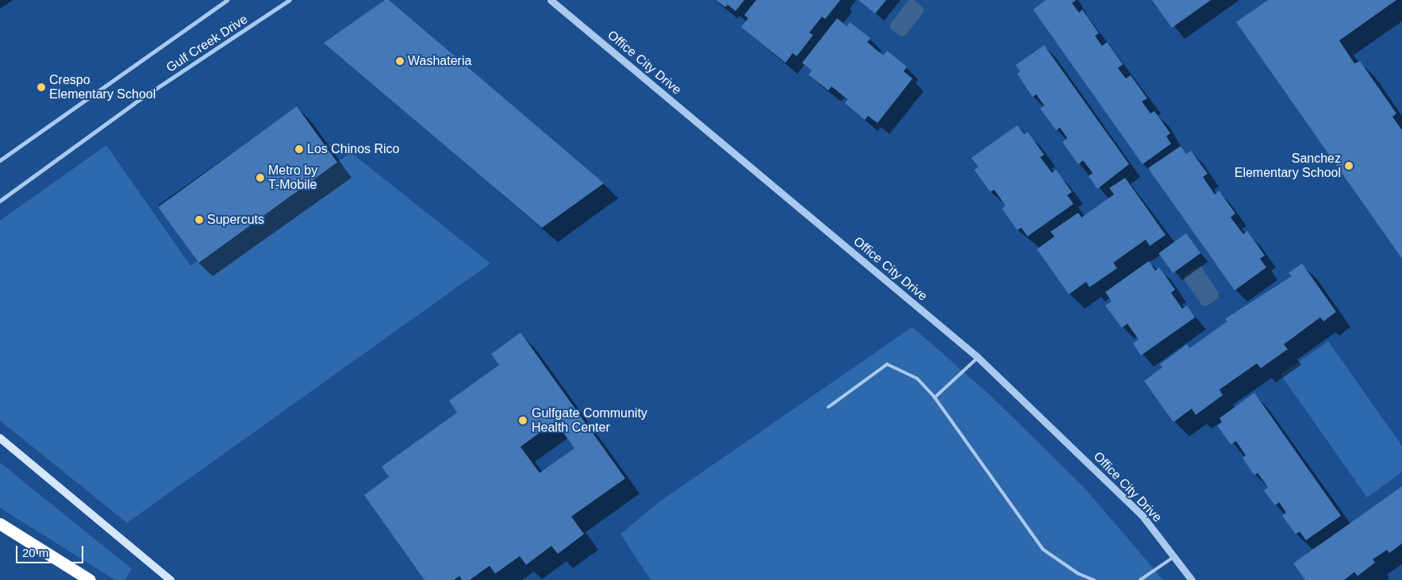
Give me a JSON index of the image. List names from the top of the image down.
{
  "streets": {
    "street": ["Gulf Creek Drive", "Office City Drive"]
  },
  "places": [
    "Washateria",
    "Crespo Elementary School",
    "Los Chinos Rico",
    "Sanchez Elementary School",
    "Metro by T-Mobile",
    "Supercuts",
    "Gulfgate Community Health Center"
  ],
  "scale_bar": "20 m"
}
